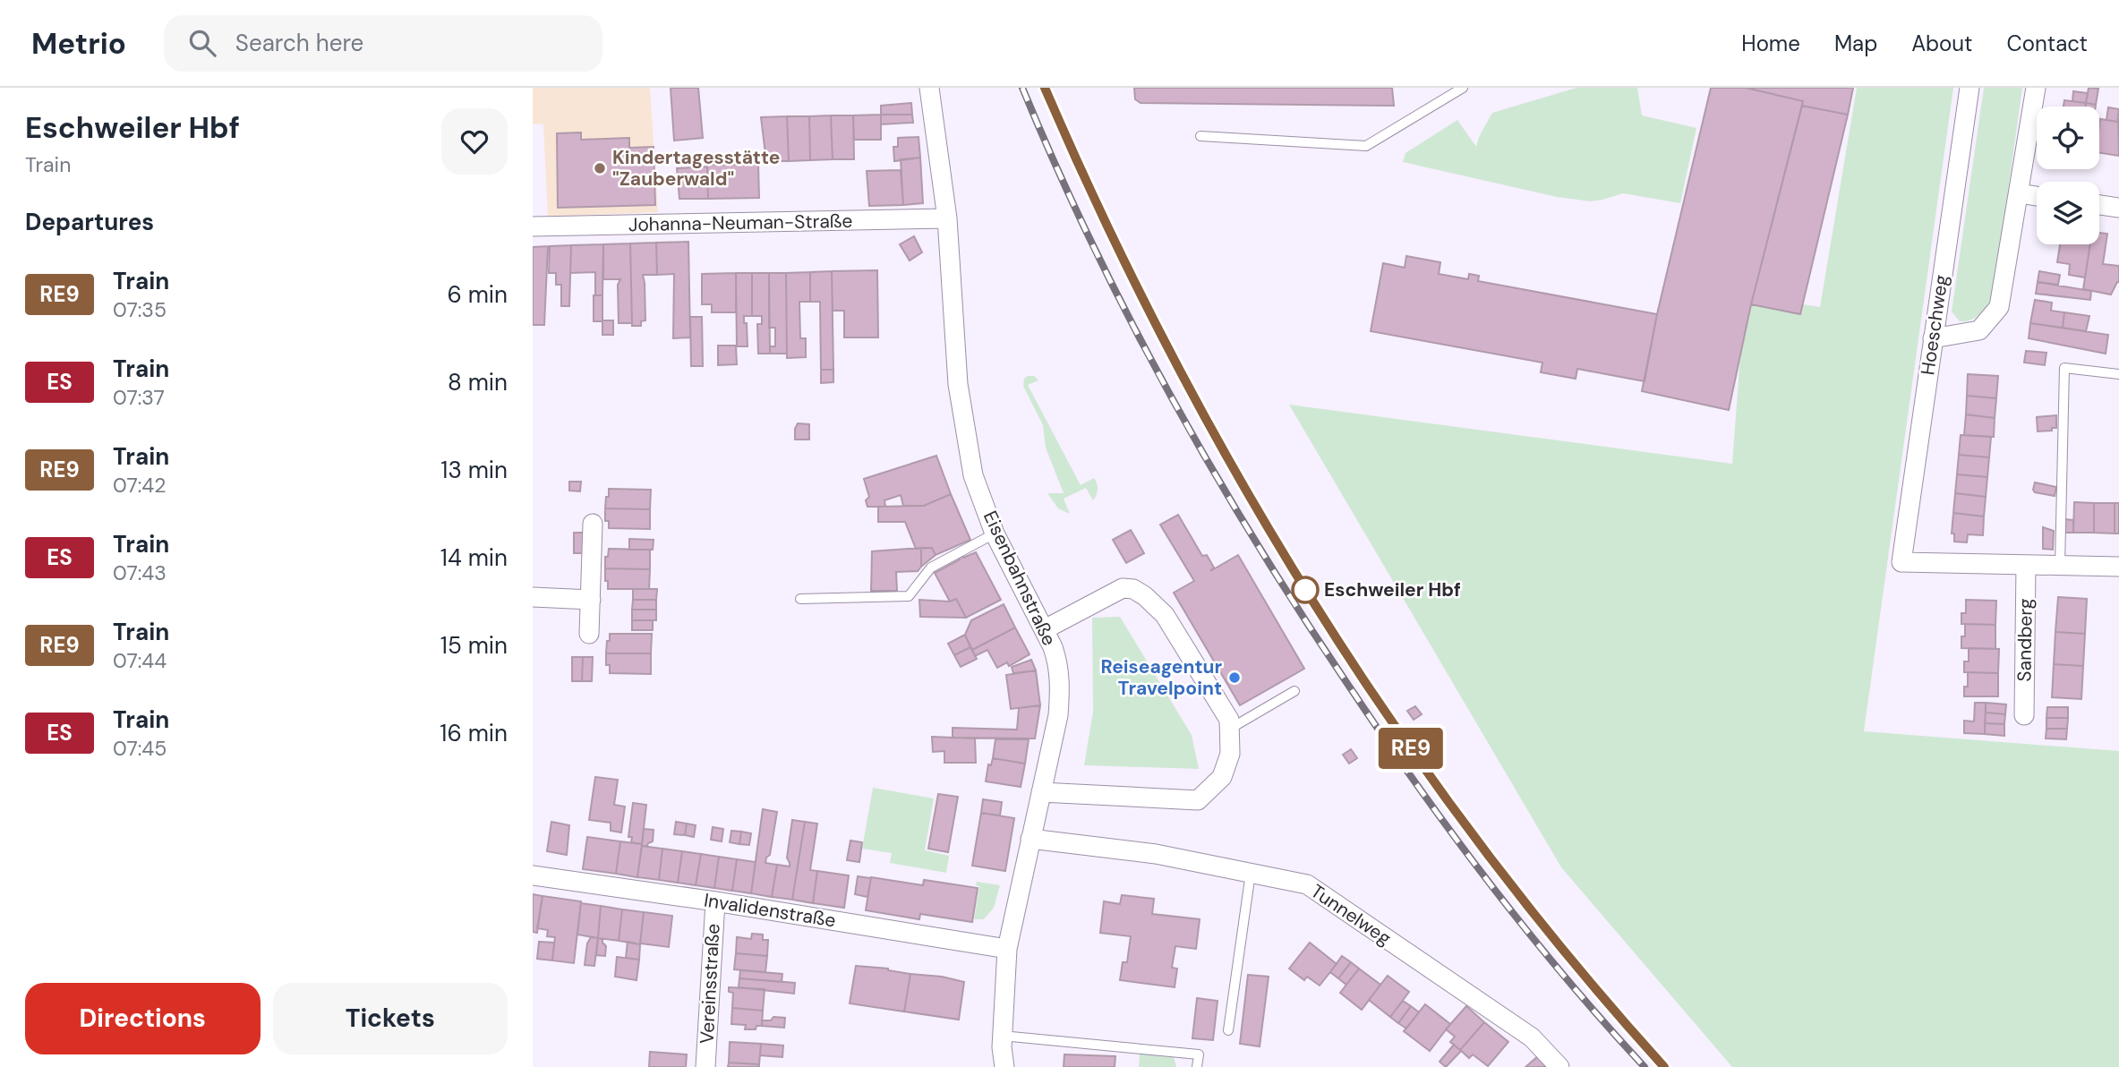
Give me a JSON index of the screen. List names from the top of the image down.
{
  "streets": {
    "street": [
      "Johanna-Neuman-Straße",
      "Hoeschweg",
      "Eisenbahnstraße",
      "Sandberg",
      "Invalidenstraße",
      "Tunnelweg",
      "Vereinsstraße"
    ]
  },
  "crossings": [
    ["Johanna-Neuman-Straße", "Eisenbahnstraße"],
    ["Hoeschweg", "Sandberg"],
    ["Eisenbahnstraße", "Invalidenstraße"],
    ["Eisenbahnstraße", "Tunnelweg"],
    ["Invalidenstraße", "Vereinsstraße"]
  ],
  "places": ["Kindertagesstätte \"Zauberwald\"", "Eschweiler Hbf", "Reiseagentur Travelpoint"],
  "page": {
    "header": "Metrio",
    "search": "Search here",
    "nav": [
      "Home",
      "Map",
      "About",
      "Contact"
    ],
    "heading": [
      ["Eschweiler Hbf", "Train"],
      "Departures"
    ],
    "on_map": "RE9",
    "list": [
      {
        "mark": "RE9",
        "name": "Train",
        "note": "07:35",
        "value": "6 min"
      },
      {
        "mark": "ES",
        "name": "Train",
        "note": "07:37",
        "value": "8 min"
      },
      {
        "mark": "RE9",
        "name": "Train",
        "note": "07:42",
        "value": "13 min"
      },
      {
        "mark": "ES",
        "name": "Train",
        "note": "07:43",
        "value": "14 min"
      },
      {
        "mark": "RE9",
        "name": "Train",
        "note": "07:44",
        "value": "15 min"
      },
      {
        "mark": "ES",
        "name": "Train",
        "note": "07:45",
        "value": "16 min"
      }
    ],
    "buttons": ["Directions", "Tickets"]
  }
}
